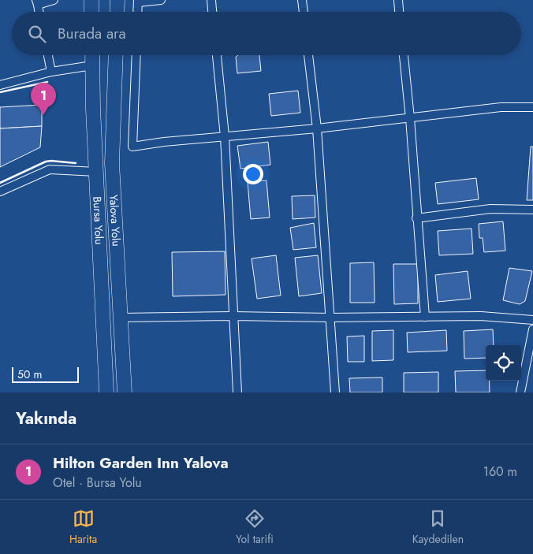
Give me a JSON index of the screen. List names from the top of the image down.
{
  "streets": {
    "highway": ["Bursa Yolu", "Yalova Yolu"]
  },
  "scale_bar": "50 m",
  "page": {
    "search": "Burada ara",
    "pins": "1",
    "scale": "50 m",
    "heading": "Yakında",
    "list": [
      {
        "mark": "1",
        "name": "Hilton Garden Inn Yalova",
        "note": "Otel · Bursa Yolu",
        "value": "160 m"
      }
    ],
    "nav": ["Harita", "Yol tarifi", "Kaydedilen"]
  }
}
